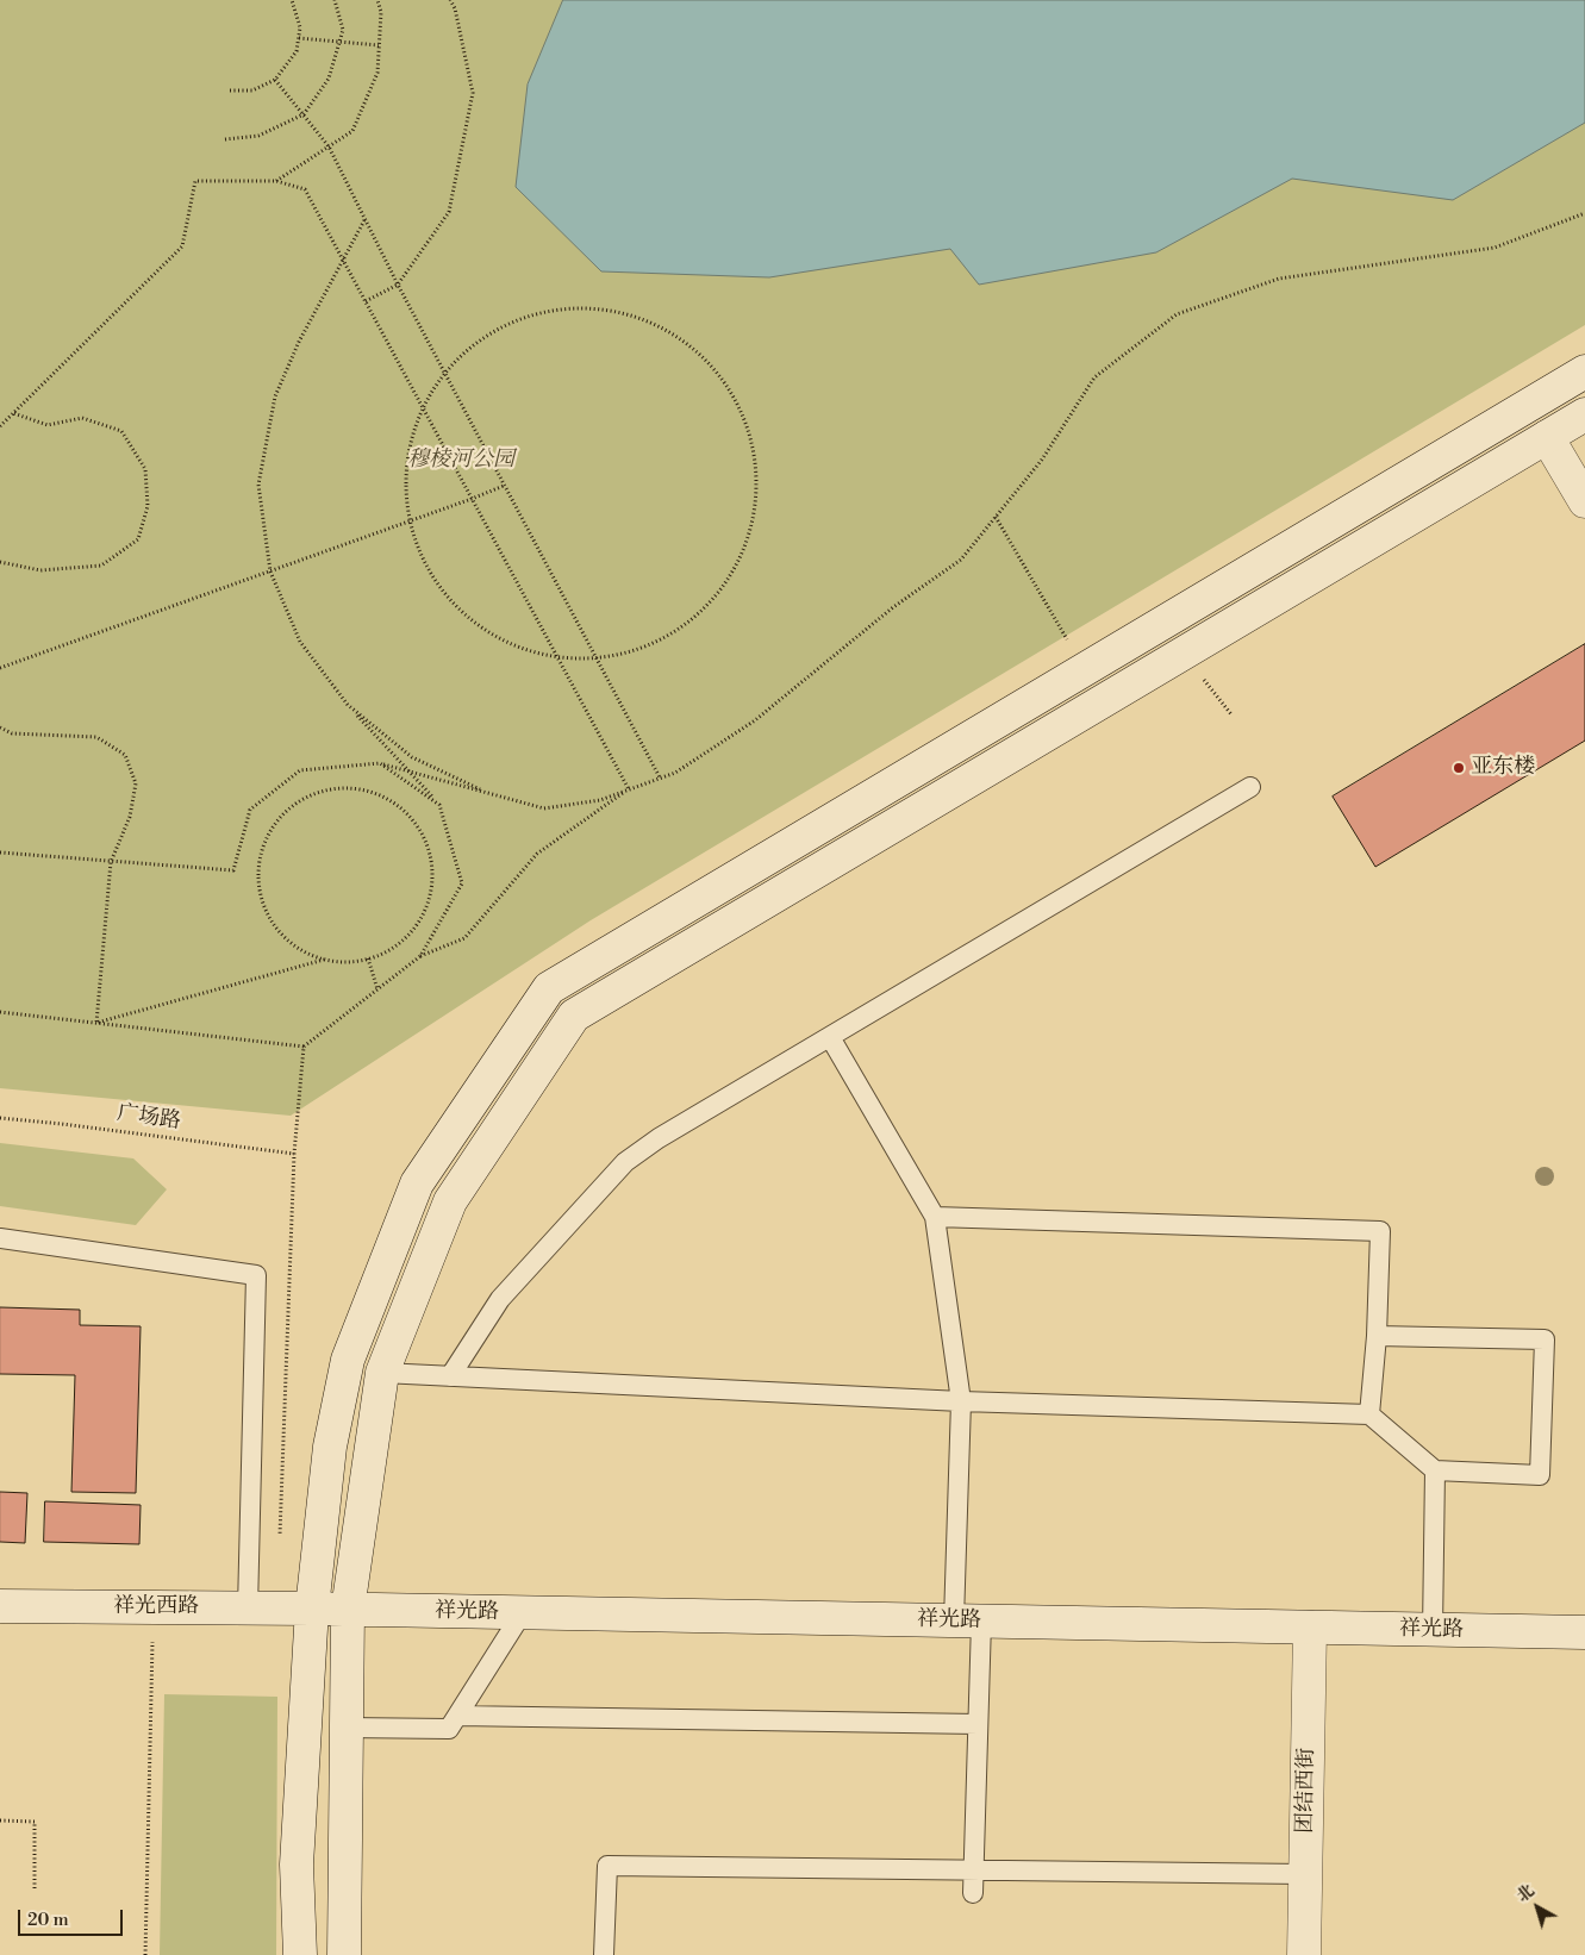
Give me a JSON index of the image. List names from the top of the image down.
{
  "streets": {
    "main road": ["祥光西路", "祥光路", "团结西街"],
    "path": ["广场路"]
  },
  "crossings": [
    ["祥光西路", "祥光路"],
    ["祥光路", "团结西街"]
  ],
  "parks": ["穆棱河公园"],
  "places": ["亚东楼"],
  "scale_bar": "20 m",
  "north": "top left"
}
